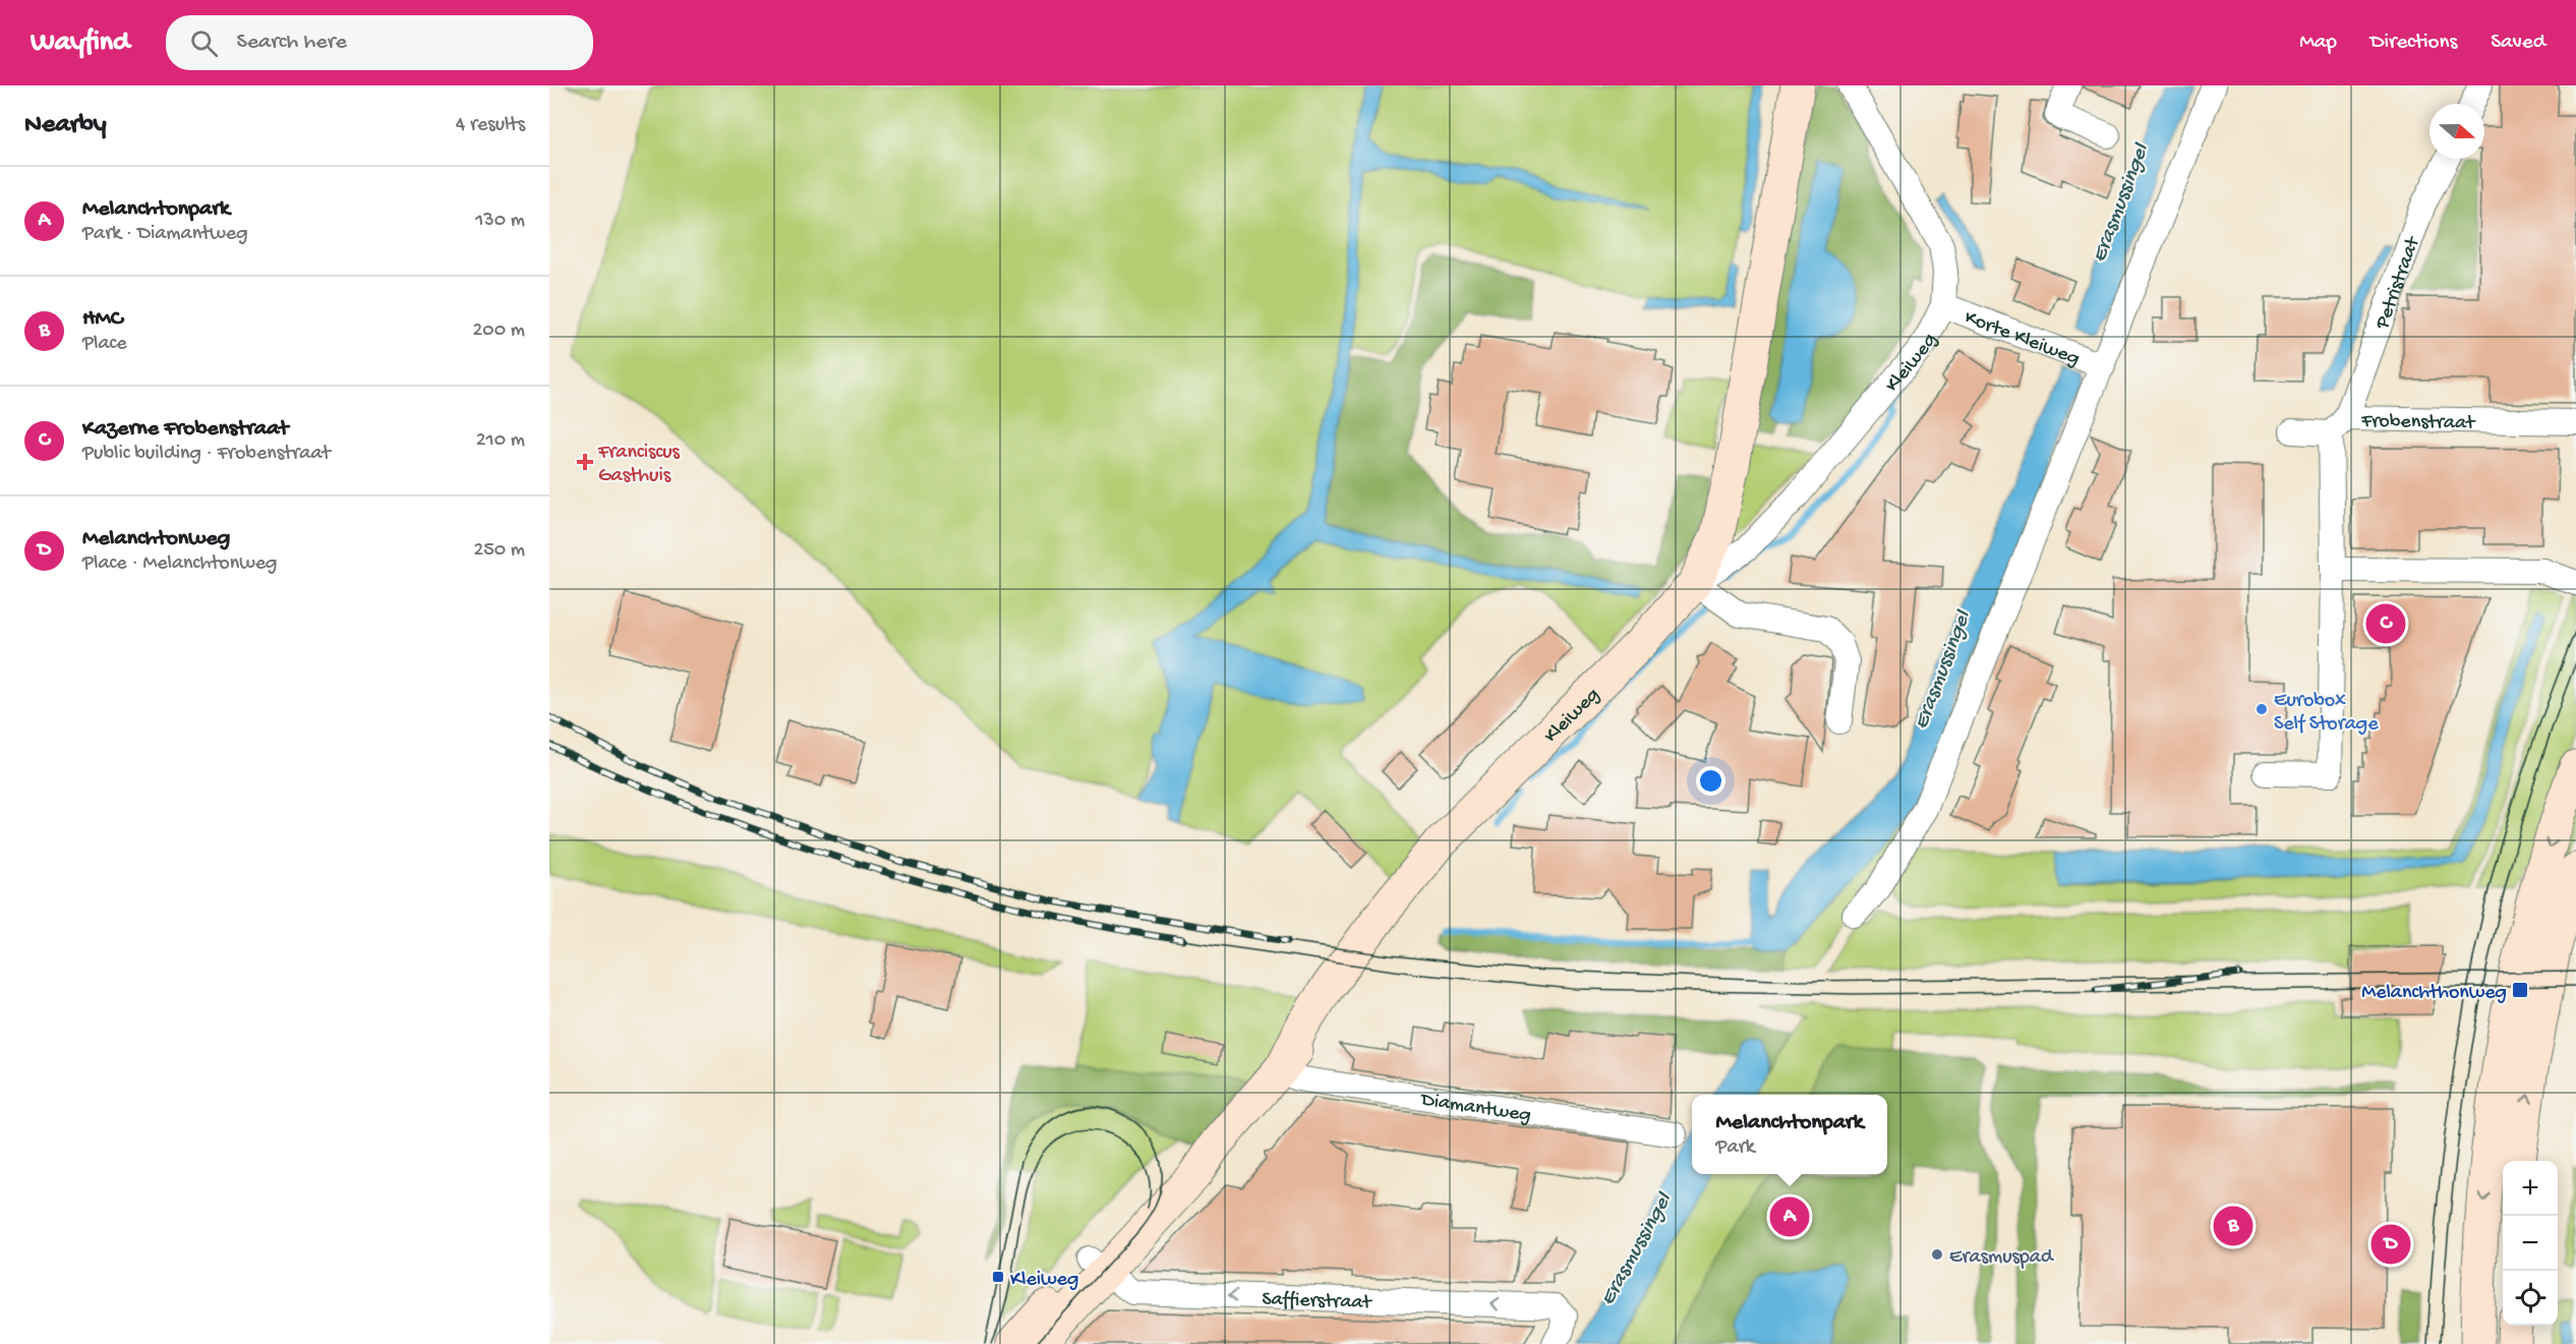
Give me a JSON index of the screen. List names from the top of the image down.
{
  "streets": {
    "street": [
      "Petristraat",
      "Korte Kleiweg",
      "Kleiweg",
      "Frobenstraat",
      "Diamantweg",
      "Saffierstraat"
    ]
  },
  "crossings": [
    ["Petristraat", "Frobenstraat"],
    ["Korte Kleiweg", "Kleiweg"],
    ["Kleiweg", "Diamantweg"],
    ["Kleiweg", "Saffierstraat"]
  ],
  "one_way": ["Saffierstraat"],
  "water": ["Erasmussingel"],
  "places": {
    "health": ["Franciscus Gasthuis"],
    "other": ["Eurobox Self Storage", "Erasmuspad"],
    "transit": ["Melanchthonweg", "Kleiweg"]
  },
  "north": "right",
  "page": {
    "header": "Wayfind",
    "search": "Search here",
    "nav": ["Map", "Directions", "Saved"],
    "heading": ["Nearby", "4 results"],
    "list": [
      {
        "mark": "A",
        "name": "Melanchtonpark",
        "note": "Park · Diamantweg",
        "value": "130 m"
      },
      {
        "mark": "B",
        "name": "HMC",
        "note": "Place",
        "value": "200 m"
      },
      {
        "mark": "C",
        "name": "Kazerne Frobenstraat",
        "note": "Public building · Frobenstraat",
        "value": "210 m"
      },
      {
        "mark": "D",
        "name": "Melanchtonweg",
        "note": "Place · Melanchtonweg",
        "value": "250 m"
      }
    ],
    "pins": [
      "C",
      "A",
      "B",
      "D"
    ],
    "popup": ["Melanchtonpark", "Park"],
    "map_buttons": ["+", "−"]
  }
}
